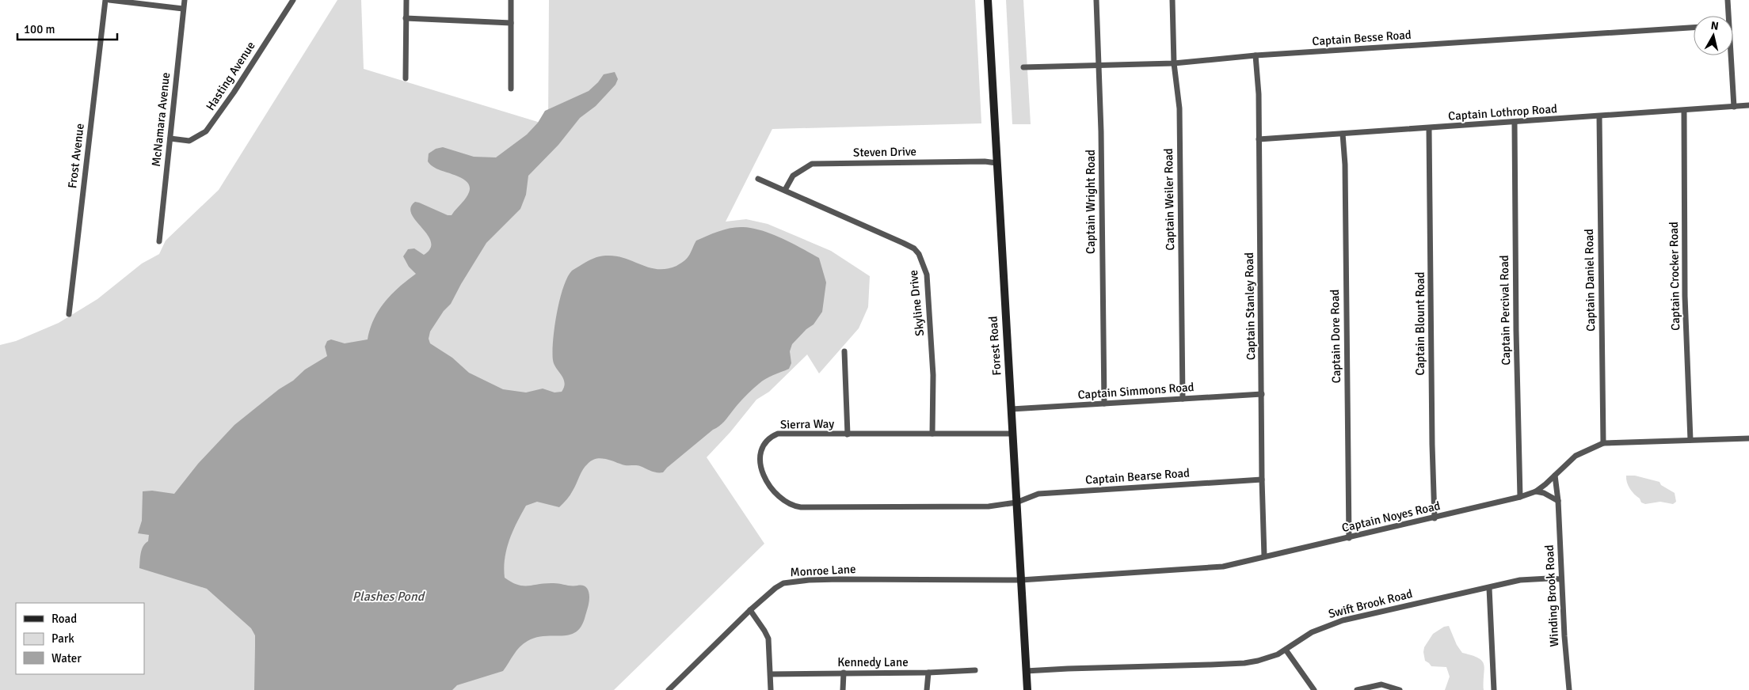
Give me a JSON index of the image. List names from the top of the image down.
{
  "streets": {
    "main road": ["Forest Road"],
    "street": [
      "Captain Besse Road",
      "Hasting Avenue",
      "Captain Lothrop Road",
      "McNamara Avenue",
      "Steven Drive",
      "Frost Avenue",
      "Captain Weiler Road",
      "Captain Wright Road",
      "Captain Crocker Road",
      "Captain Daniel Road",
      "Skyline Drive",
      "Captain Stanley Road",
      "Captain Percival Road",
      "Captain Blount Road",
      "Captain Dore Road",
      "Captain Simmons Road",
      "Sierra Way",
      "Captain Bearse Road",
      "Captain Noyes Road",
      "Monroe Lane",
      "Winding Brook Road",
      "Swift Brook Road",
      "Kennedy Lane"
    ]
  },
  "crossings": [
    ["Captain Besse Road", "Captain Weiler Road"],
    ["Captain Besse Road", "Captain Wright Road"],
    ["Captain Besse Road", "Captain Stanley Road"],
    ["Hasting Avenue", "McNamara Avenue"],
    ["Captain Lothrop Road", "Captain Crocker Road"],
    ["Captain Lothrop Road", "Captain Daniel Road"],
    ["Captain Lothrop Road", "Captain Stanley Road"],
    ["Captain Lothrop Road", "Captain Percival Road"],
    ["Captain Lothrop Road", "Captain Blount Road"],
    ["Captain Lothrop Road", "Captain Dore Road"],
    ["Steven Drive", "Skyline Drive"],
    ["Steven Drive", "Forest Road"],
    ["Captain Weiler Road", "Captain Simmons Road"],
    ["Captain Wright Road", "Captain Simmons Road"],
    ["Captain Crocker Road", "Captain Noyes Road"],
    ["Captain Daniel Road", "Captain Noyes Road"],
    ["Skyline Drive", "Sierra Way"],
    ["Captain Stanley Road", "Captain Simmons Road"],
    ["Captain Stanley Road", "Captain Bearse Road"],
    ["Captain Stanley Road", "Captain Noyes Road"],
    ["Captain Percival Road", "Captain Noyes Road"],
    ["Captain Blount Road", "Captain Noyes Road"],
    ["Captain Dore Road", "Captain Noyes Road"],
    ["Forest Road", "Captain Simmons Road"],
    ["Forest Road", "Sierra Way"],
    ["Forest Road", "Captain Bearse Road"],
    ["Forest Road", "Captain Noyes Road"],
    ["Forest Road", "Monroe Lane"],
    ["Forest Road", "Swift Brook Road"],
    ["Sierra Way", "Captain Bearse Road"],
    ["Captain Noyes Road", "Monroe Lane"],
    ["Captain Noyes Road", "Winding Brook Road"],
    ["Winding Brook Road", "Swift Brook Road"]
  ],
  "water": ["Plashes Pond"],
  "legend": ["Road", "Park", "Water"],
  "scale_bar": "100 m",
  "north": "top"
}
